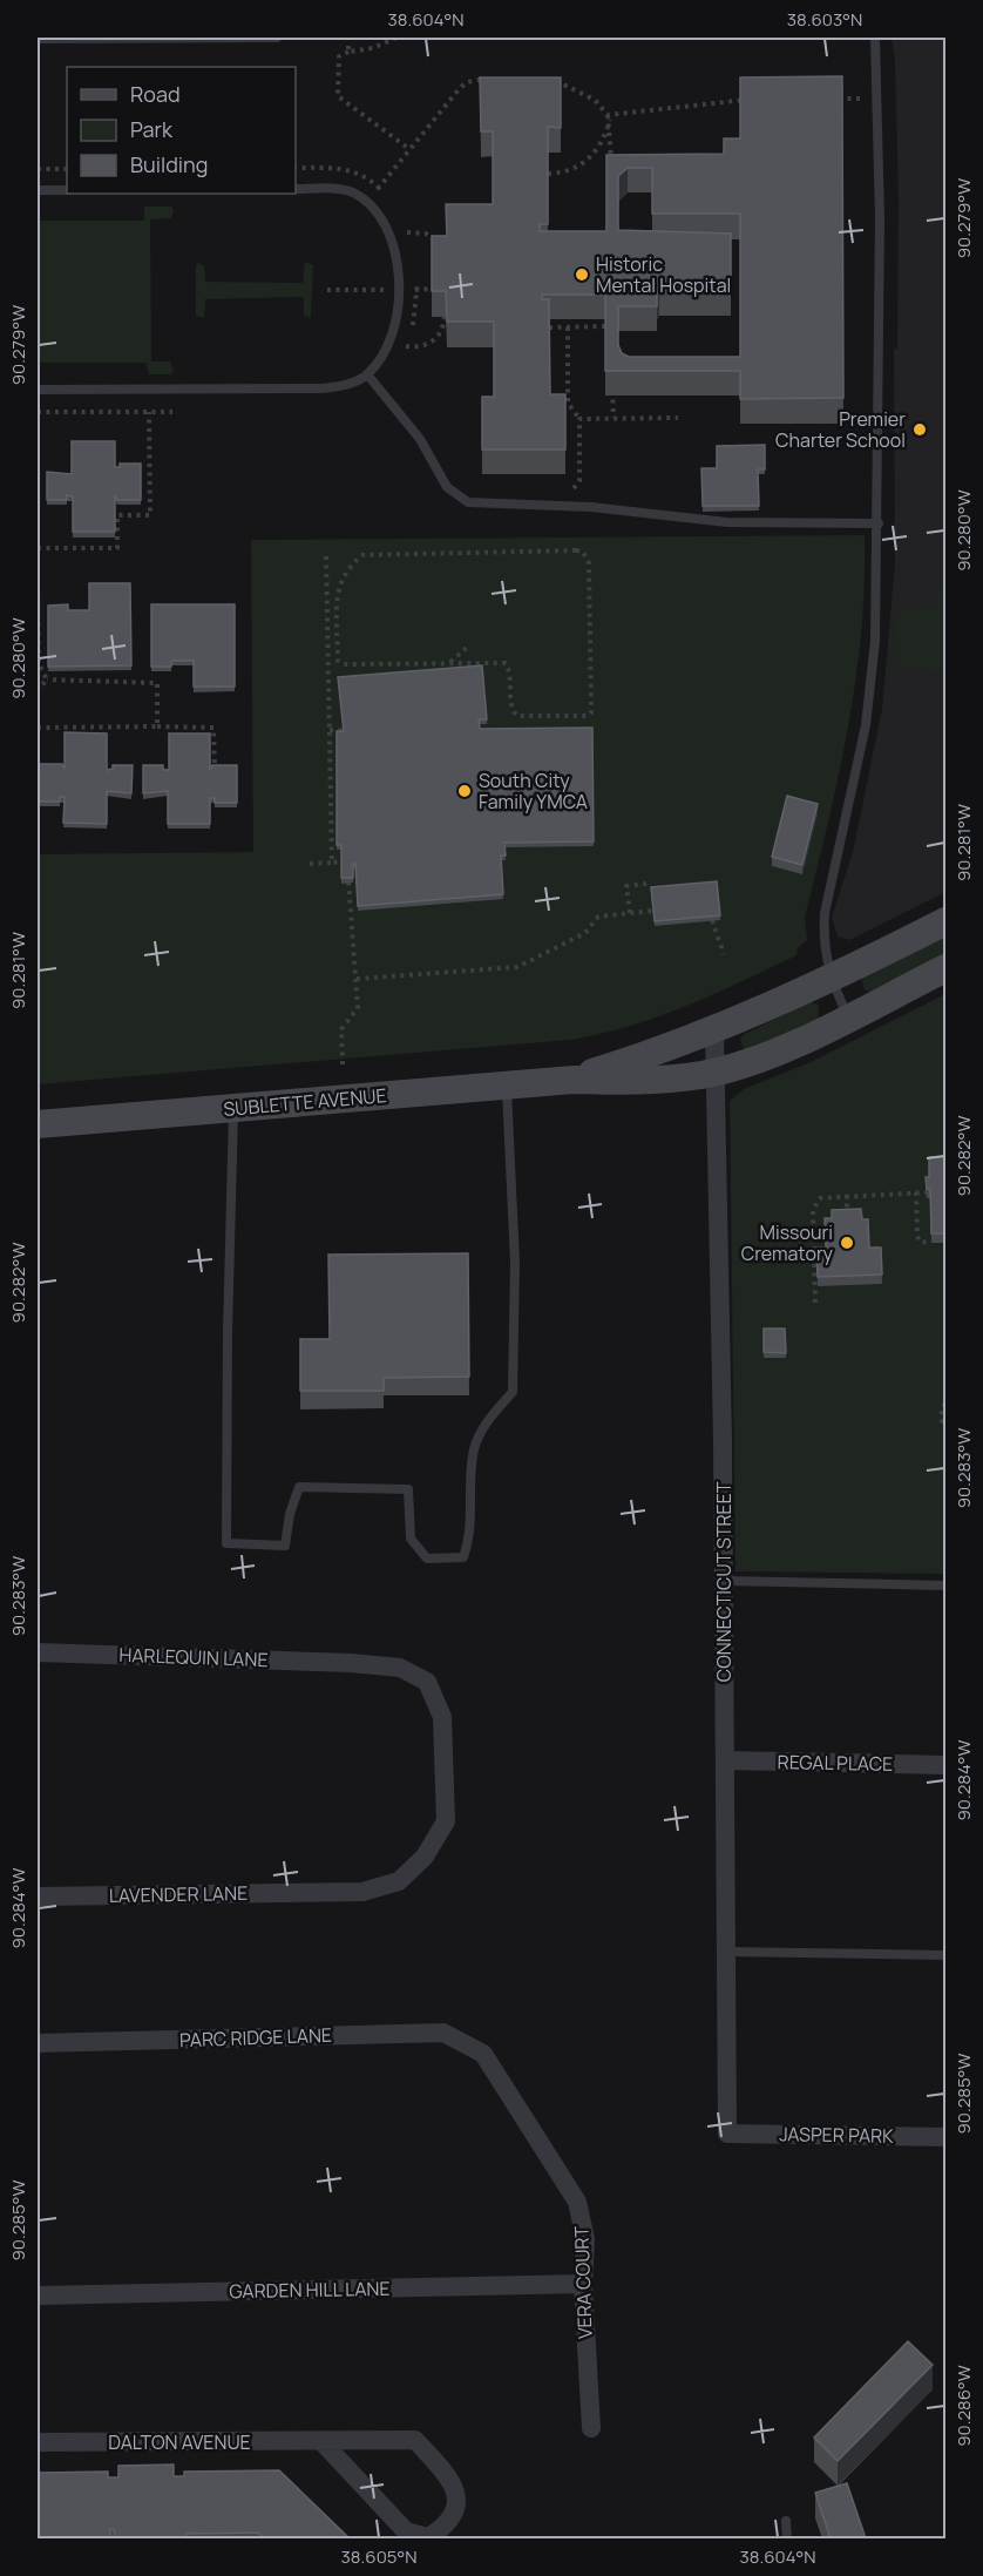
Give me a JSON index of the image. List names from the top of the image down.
{
  "streets": {
    "street": [
      "SUBLETTE AVENUE",
      "CONNECTICUT STREET",
      "HARLEQUIN LANE",
      "REGAL PLACE",
      "LAVENDER LANE",
      "PARC RIDGE LANE",
      "JASPER PARK",
      "VERA COURT",
      "GARDEN HILL LANE",
      "DALTON AVENUE"
    ]
  },
  "crossings": [
    ["SUBLETTE AVENUE", "CONNECTICUT STREET"],
    ["CONNECTICUT STREET", "REGAL PLACE"],
    ["CONNECTICUT STREET", "JASPER PARK"],
    ["HARLEQUIN LANE", "LAVENDER LANE"],
    ["PARC RIDGE LANE", "VERA COURT"],
    ["VERA COURT", "GARDEN HILL LANE"]
  ],
  "places": [
    "Historic Mental Hospital",
    "Premier Charter School",
    "South City Family YMCA",
    "Missouri Crematory"
  ],
  "legend": ["Road", "Park", "Building"],
  "coordinates": [
    "38.604°N",
    "38.603°N",
    "90.279°W",
    "90.280°W",
    "90.281°W",
    "90.282°W",
    "90.283°W",
    "90.284°W",
    "90.285°W",
    "90.286°W",
    "38.605°N"
  ]
}
